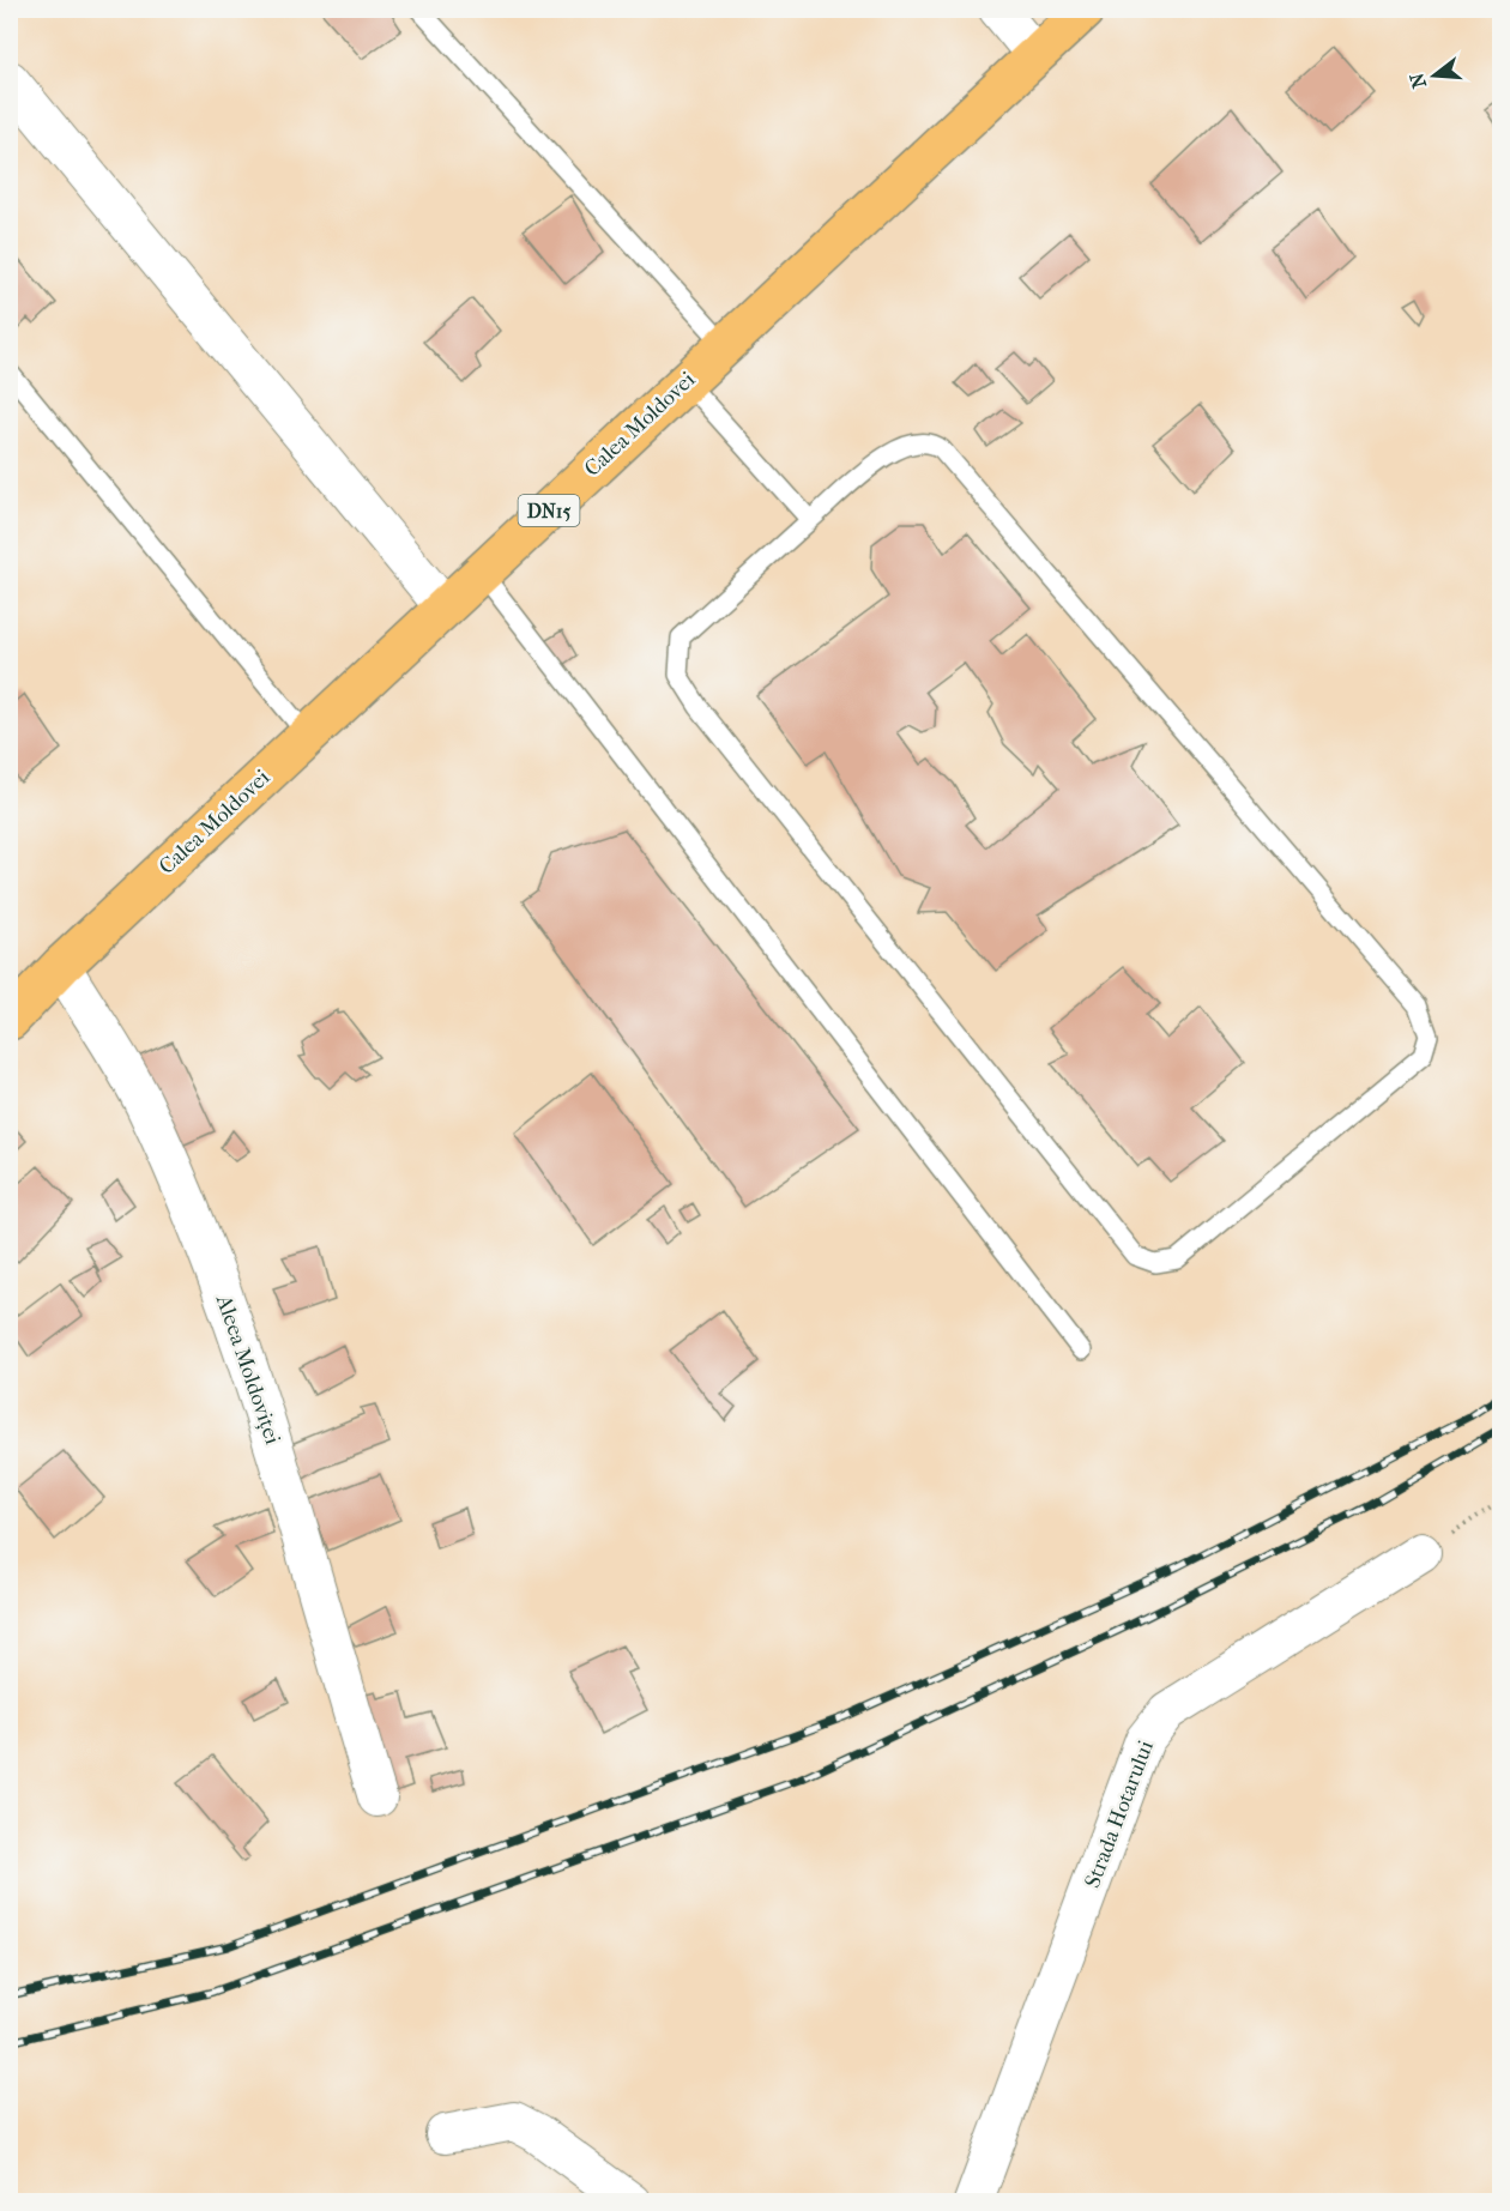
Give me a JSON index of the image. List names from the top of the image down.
{
  "streets": {
    "main road": ["Calea Moldovei", "DN15"],
    "street": ["Aleea Moldoviței", "Strada Hotarului"]
  },
  "crossings": [
    ["Calea Moldovei", "Aleea Moldoviței"]
  ],
  "north": "left"
}
